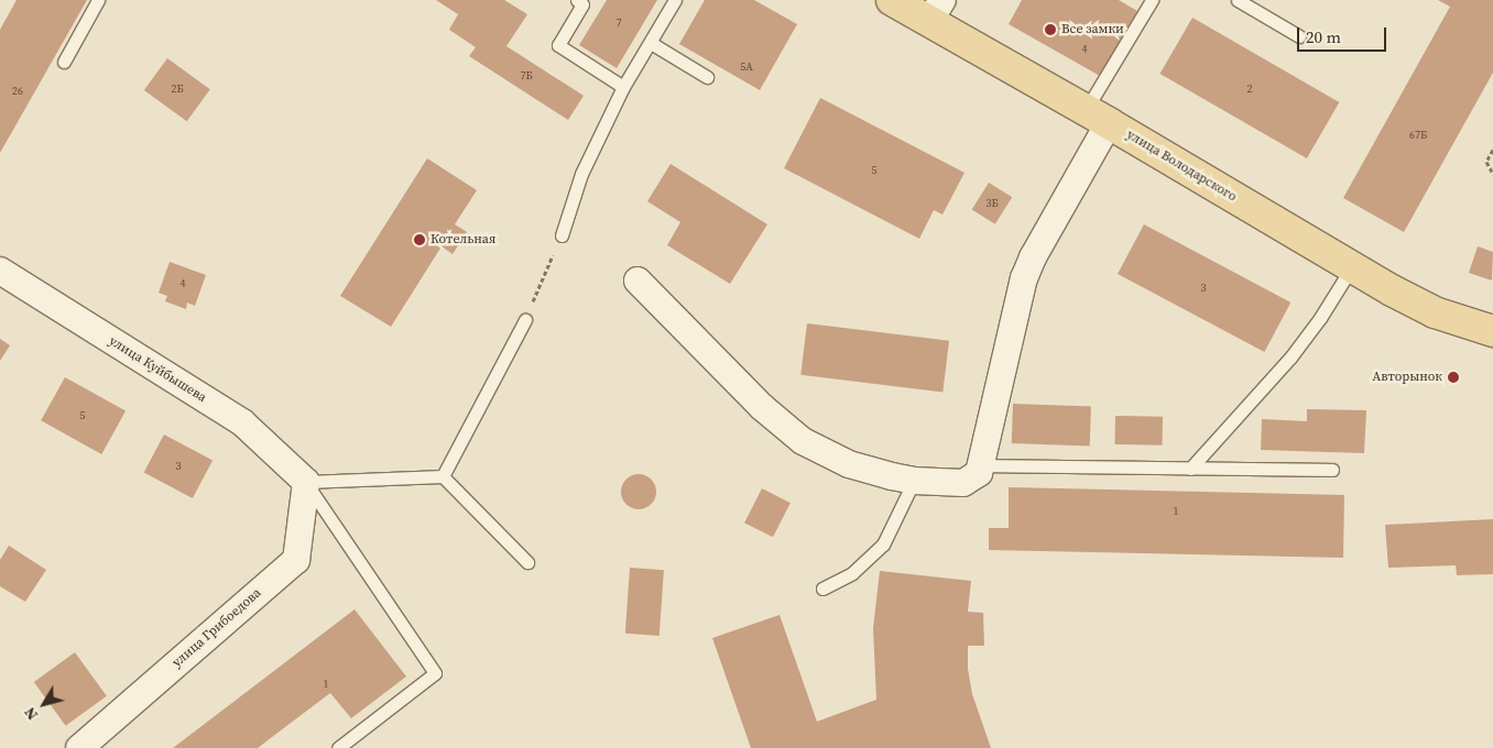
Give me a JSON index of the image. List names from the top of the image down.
{
  "streets": {
    "main road": ["улица Володарского"],
    "street": ["улица Куйбышева", "улица Грибоедова"]
  },
  "crossings": [
    ["улица Куйбышева", "улица Грибоедова"]
  ],
  "places": ["Все замки", "Котельная", "Авторынок"],
  "house_numbers": [
    "7",
    "4",
    "5А",
    "7Б",
    "2Б",
    "2",
    "26",
    "67Б",
    "5",
    "3Б",
    "4",
    "3",
    "5",
    "3",
    "1",
    "1"
  ],
  "scale_bar": "20 m",
  "north": "bottom left"
}
